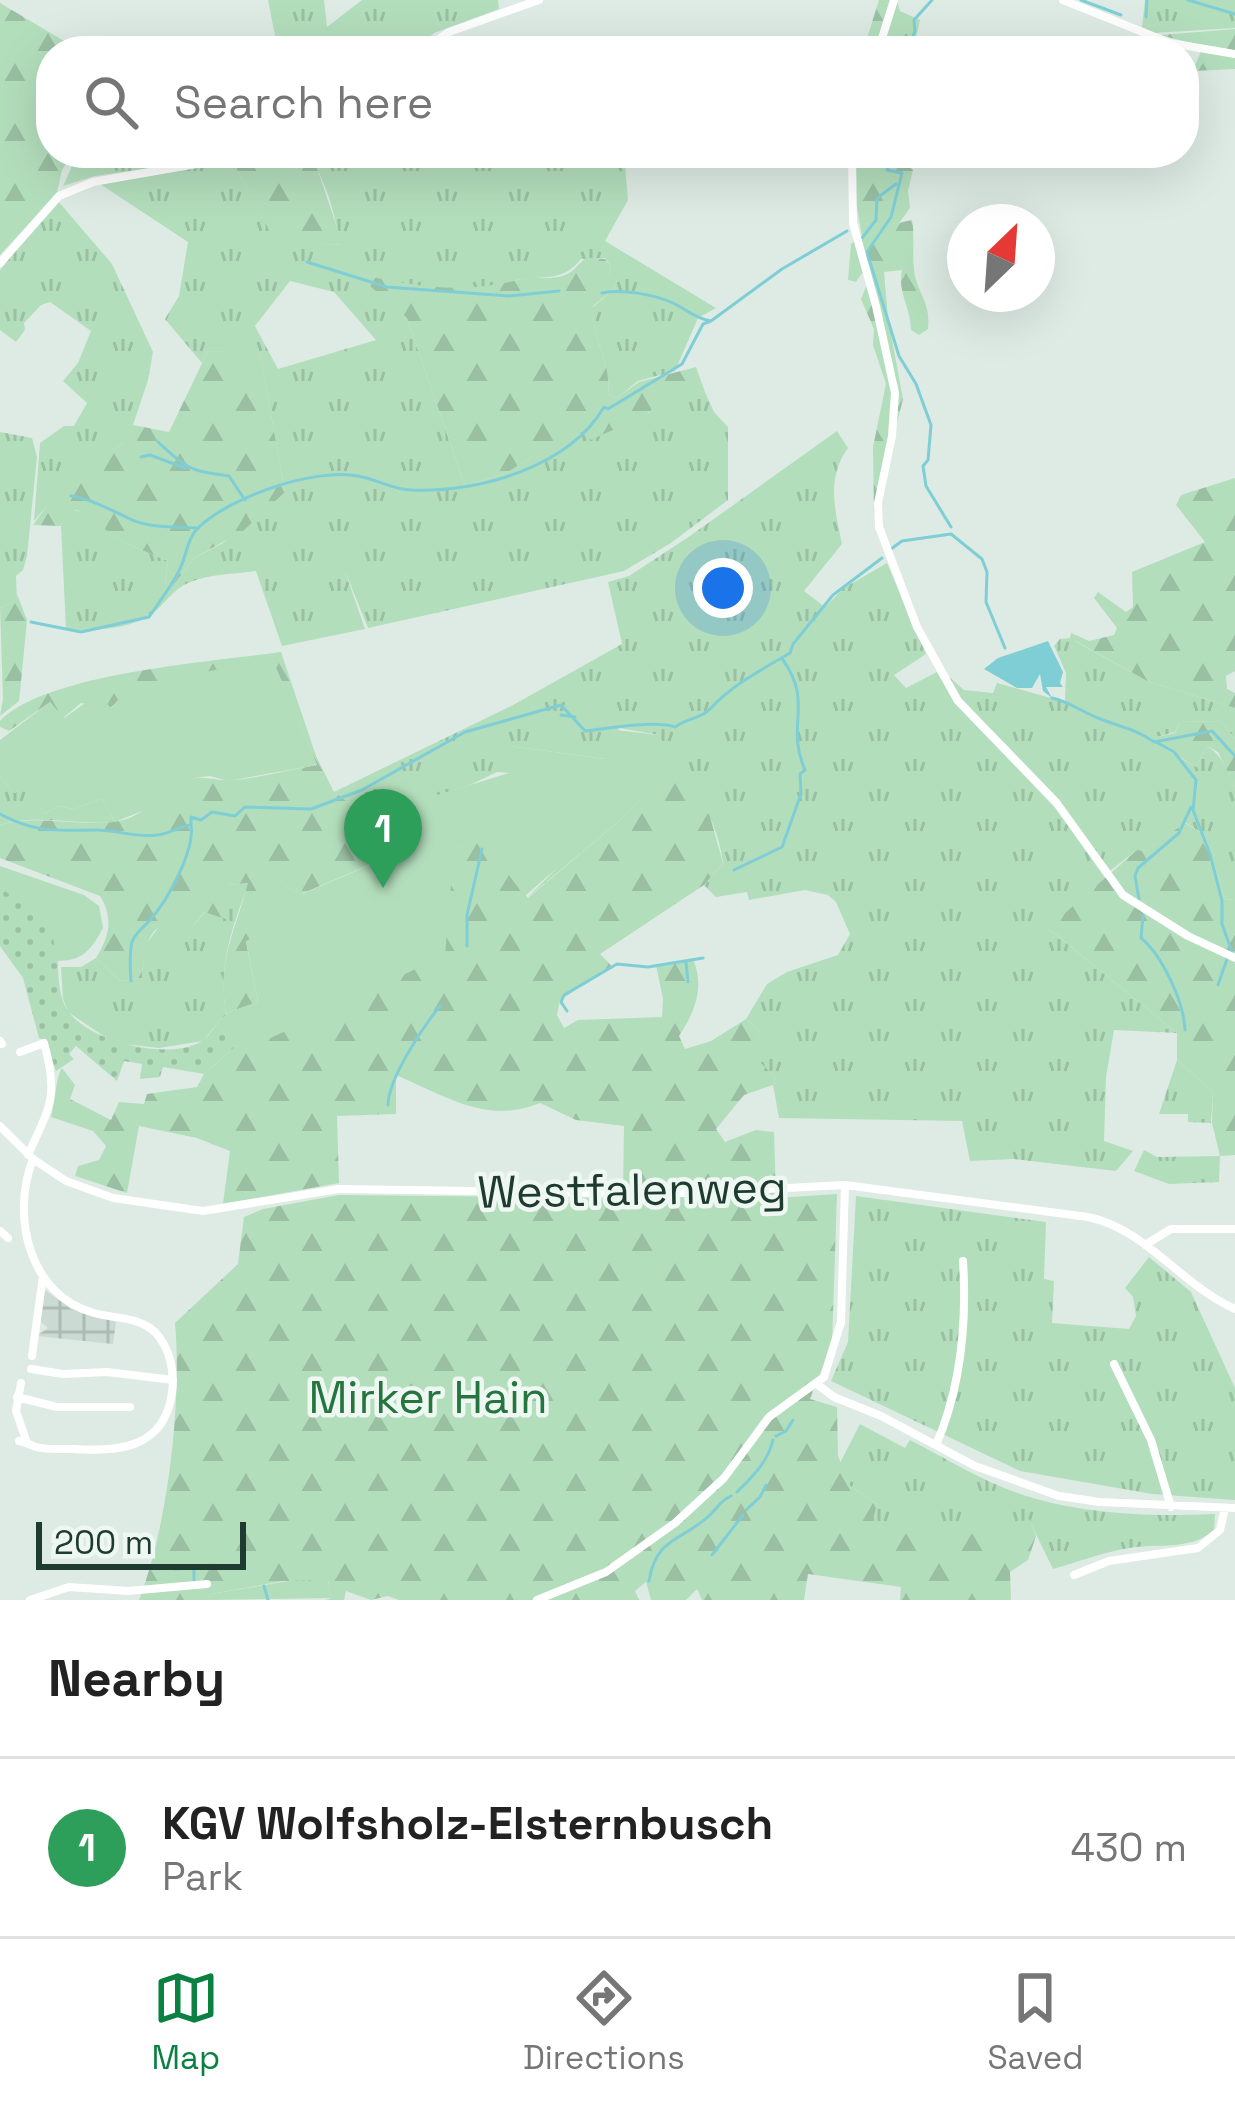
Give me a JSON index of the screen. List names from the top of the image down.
{
  "streets": {
    "street": ["Westfalenweg"]
  },
  "parks": ["Mirker Hain"],
  "scale_bar": "200 m",
  "north": "top right",
  "page": {
    "search": "Search here",
    "pins": "1",
    "scale": "200 m",
    "heading": "Nearby",
    "list": [
      {
        "mark": "1",
        "name": "KGV Wolfsholz-Elsternbusch",
        "note": "Park",
        "value": "430 m"
      }
    ],
    "nav": ["Map", "Directions", "Saved"]
  }
}
